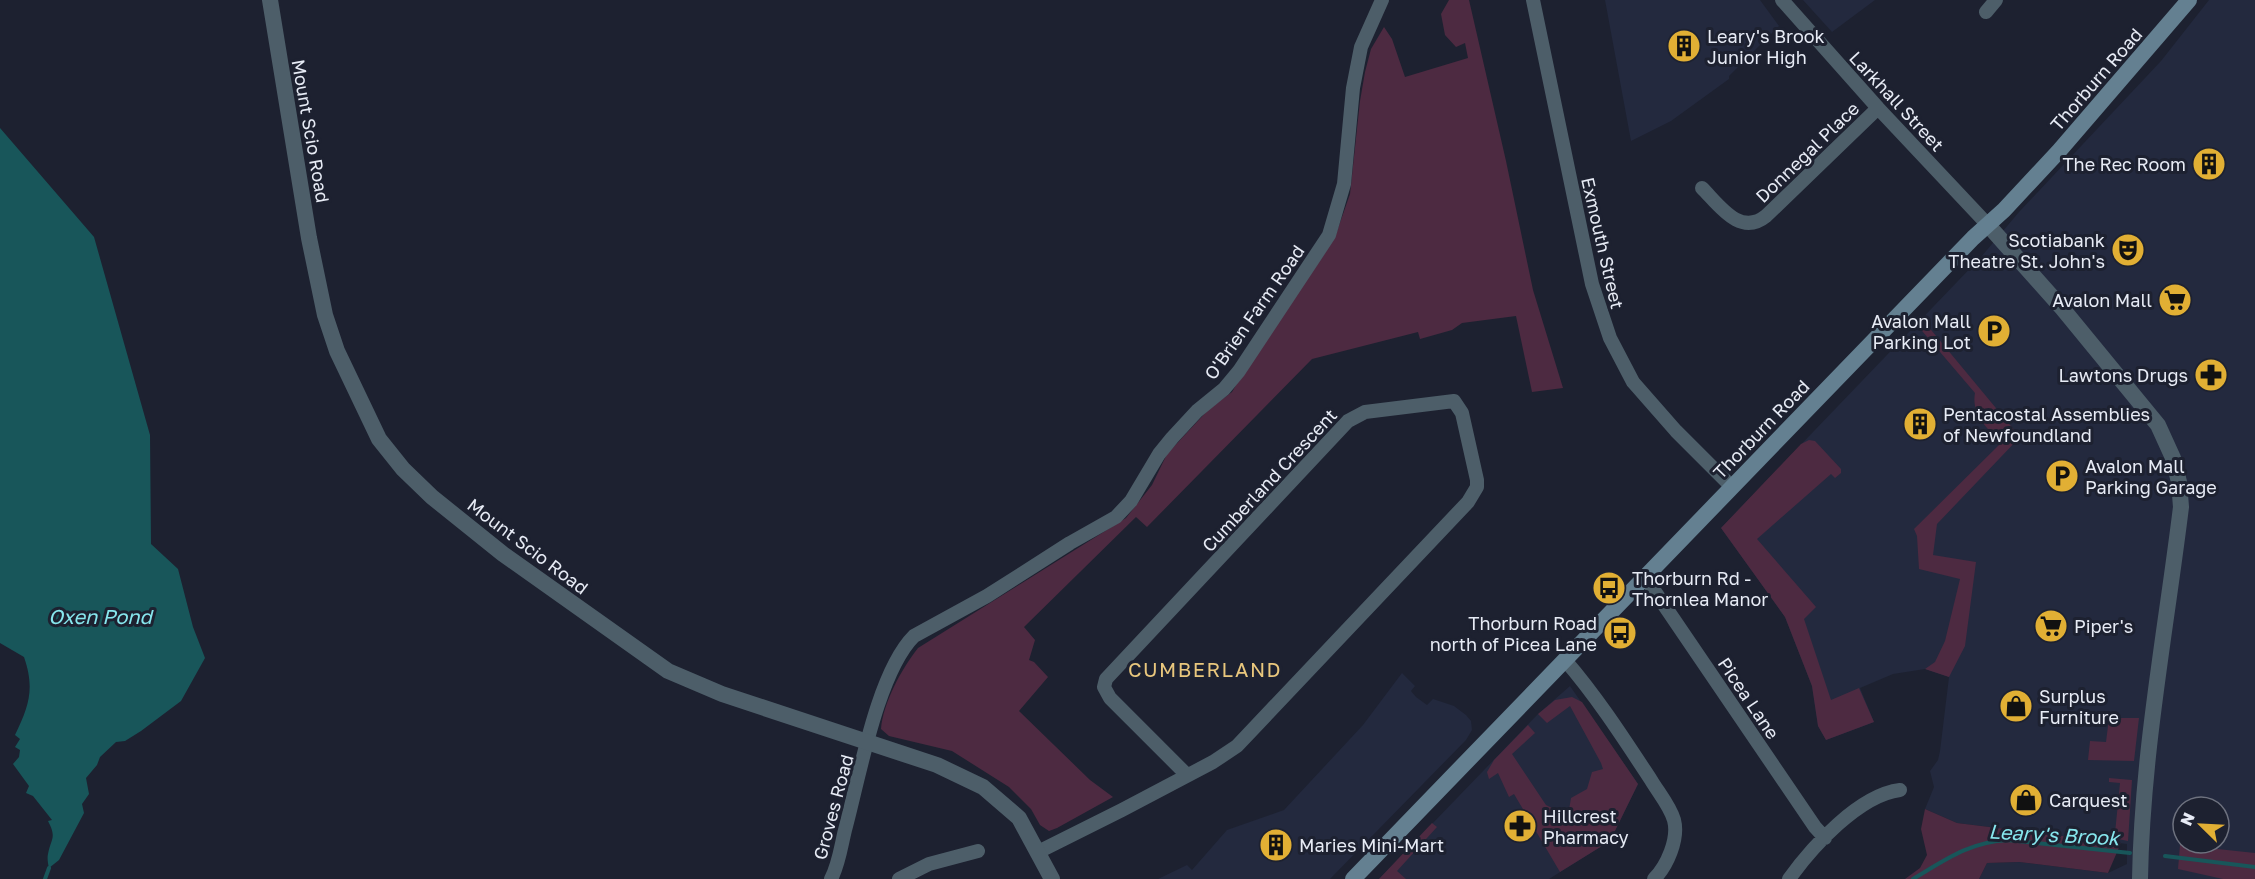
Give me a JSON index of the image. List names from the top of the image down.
{
  "streets": {
    "main road": ["Thorburn Road"],
    "street": [
      "Larkhall Street",
      "Mount Scio Road",
      "Donnegal Place",
      "Exmouth Street",
      "O'Brien Farm Road",
      "Cumberland Crescent",
      "Picea Lane",
      "Groves Road"
    ]
  },
  "crossings": [
    ["Thorburn Road", "Larkhall Street"],
    ["Thorburn Road", "Exmouth Street"],
    ["Thorburn Road", "Picea Lane"],
    ["Larkhall Street", "Donnegal Place"],
    ["Mount Scio Road", "O'Brien Farm Road"],
    ["Mount Scio Road", "Cumberland Crescent"],
    ["Mount Scio Road", "Groves Road"],
    ["O'Brien Farm Road", "Groves Road"]
  ],
  "districts": ["CUMBERLAND"],
  "water": ["Oxen Pond", "Leary's Brook"],
  "places": {
    "building": [
      "Leary's Brook Junior High",
      "The Rec Room",
      "Pentacostal Assemblies of Newfoundland",
      "Maries Mini-Mart"
    ],
    "theatre": ["Scotiabank Theatre St. John's"],
    "supermarket": ["Avalon Mall", "Piper's"],
    "parking": ["Avalon Mall Parking Lot", "Avalon Mall Parking Garage"],
    "pharmacy": ["Lawtons Drugs", "Hillcrest Pharmacy"],
    "bus stop": ["Thorburn Rd - Thornlea Manor", "Thorburn Road north of Picea Lane"],
    "shop": ["Surplus Furniture", "Carquest"]
  },
  "north": "top left"
}
